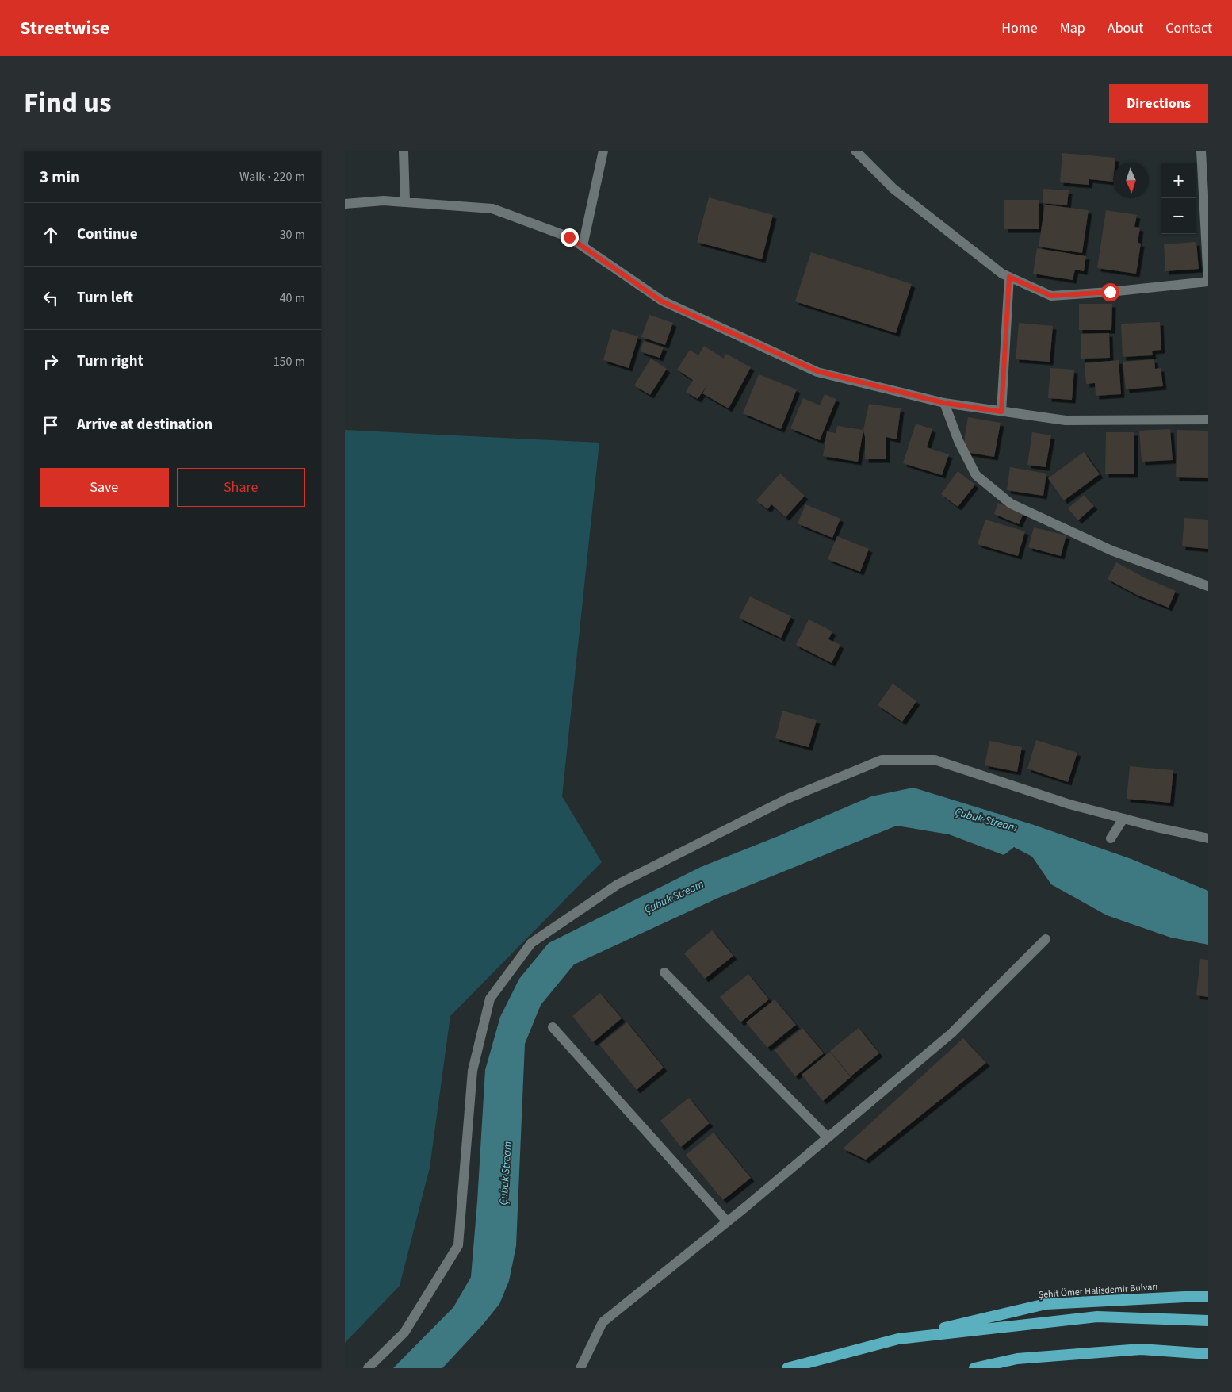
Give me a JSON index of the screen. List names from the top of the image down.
{
  "streets": {
    "highway": ["Şehit Ömer Halisdemir Bulvarı"]
  },
  "water": ["Çubuk Stream"],
  "north": "bottom",
  "page": {
    "header": "Streetwise",
    "nav": [
      "Home",
      "Map",
      "About",
      "Contact"
    ],
    "title": "Find us",
    "buttons": [
      "Directions",
      ["Save", "Share"]
    ],
    "heading": ["3 min", "Walk · 220 m"],
    "map_buttons": ["+", "−"],
    "list": [
      ["Continue", "30 m"],
      ["Turn left", "40 m"],
      ["Turn right", "150 m"],
      "Arrive at destination"
    ]
  }
}
